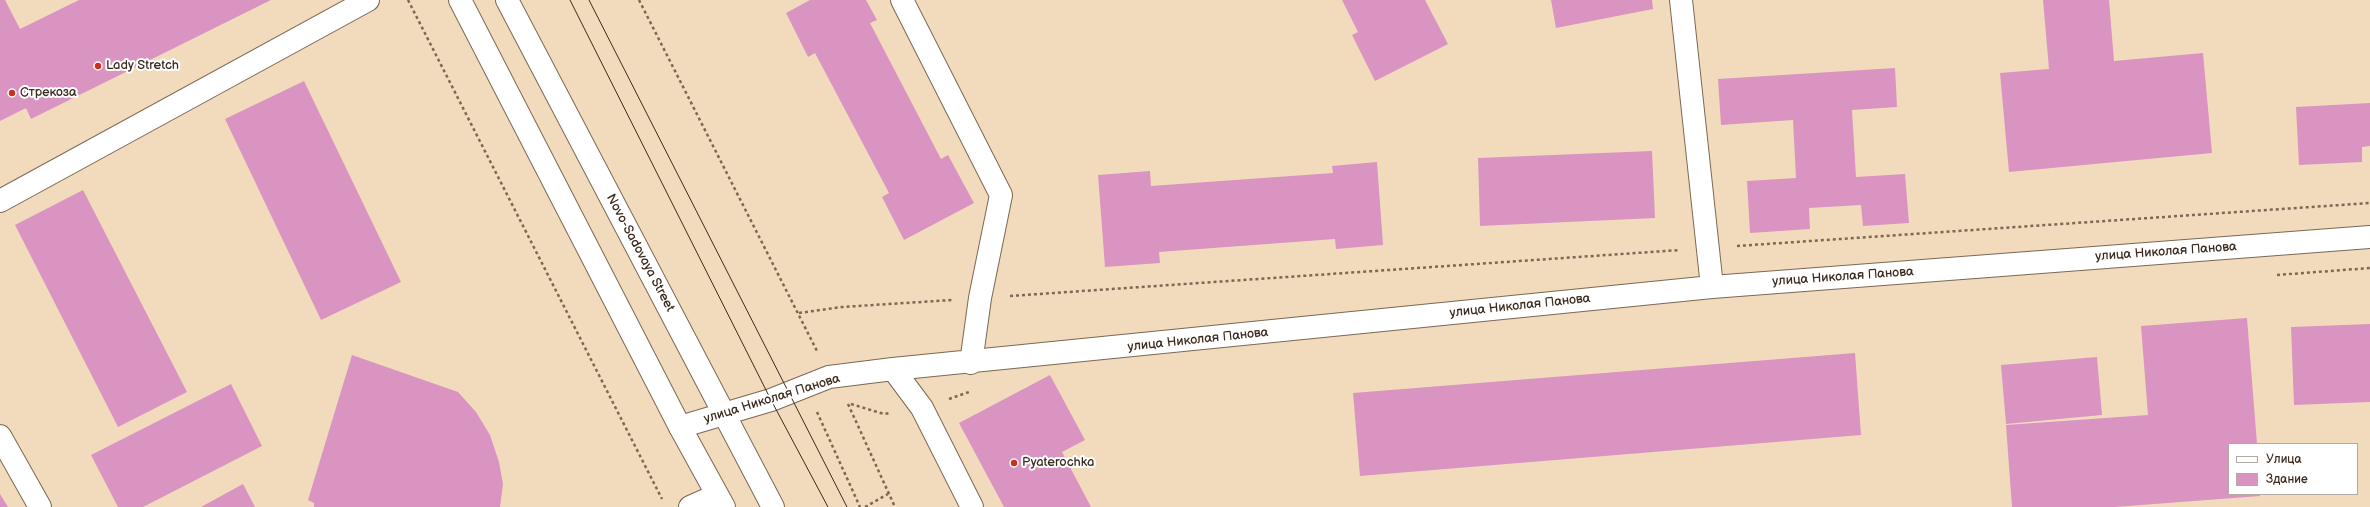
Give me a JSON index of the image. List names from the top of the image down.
{
  "streets": {
    "street": ["улица Николая Панова", "Novo-Sadovaya Street"]
  },
  "crossings": [
    ["улица Николая Панова", "Novo-Sadovaya Street"]
  ],
  "places": ["Lady Stretch", "Стрекоза", "Pyaterochka"],
  "legend": ["Улица", "Здание"]
}
